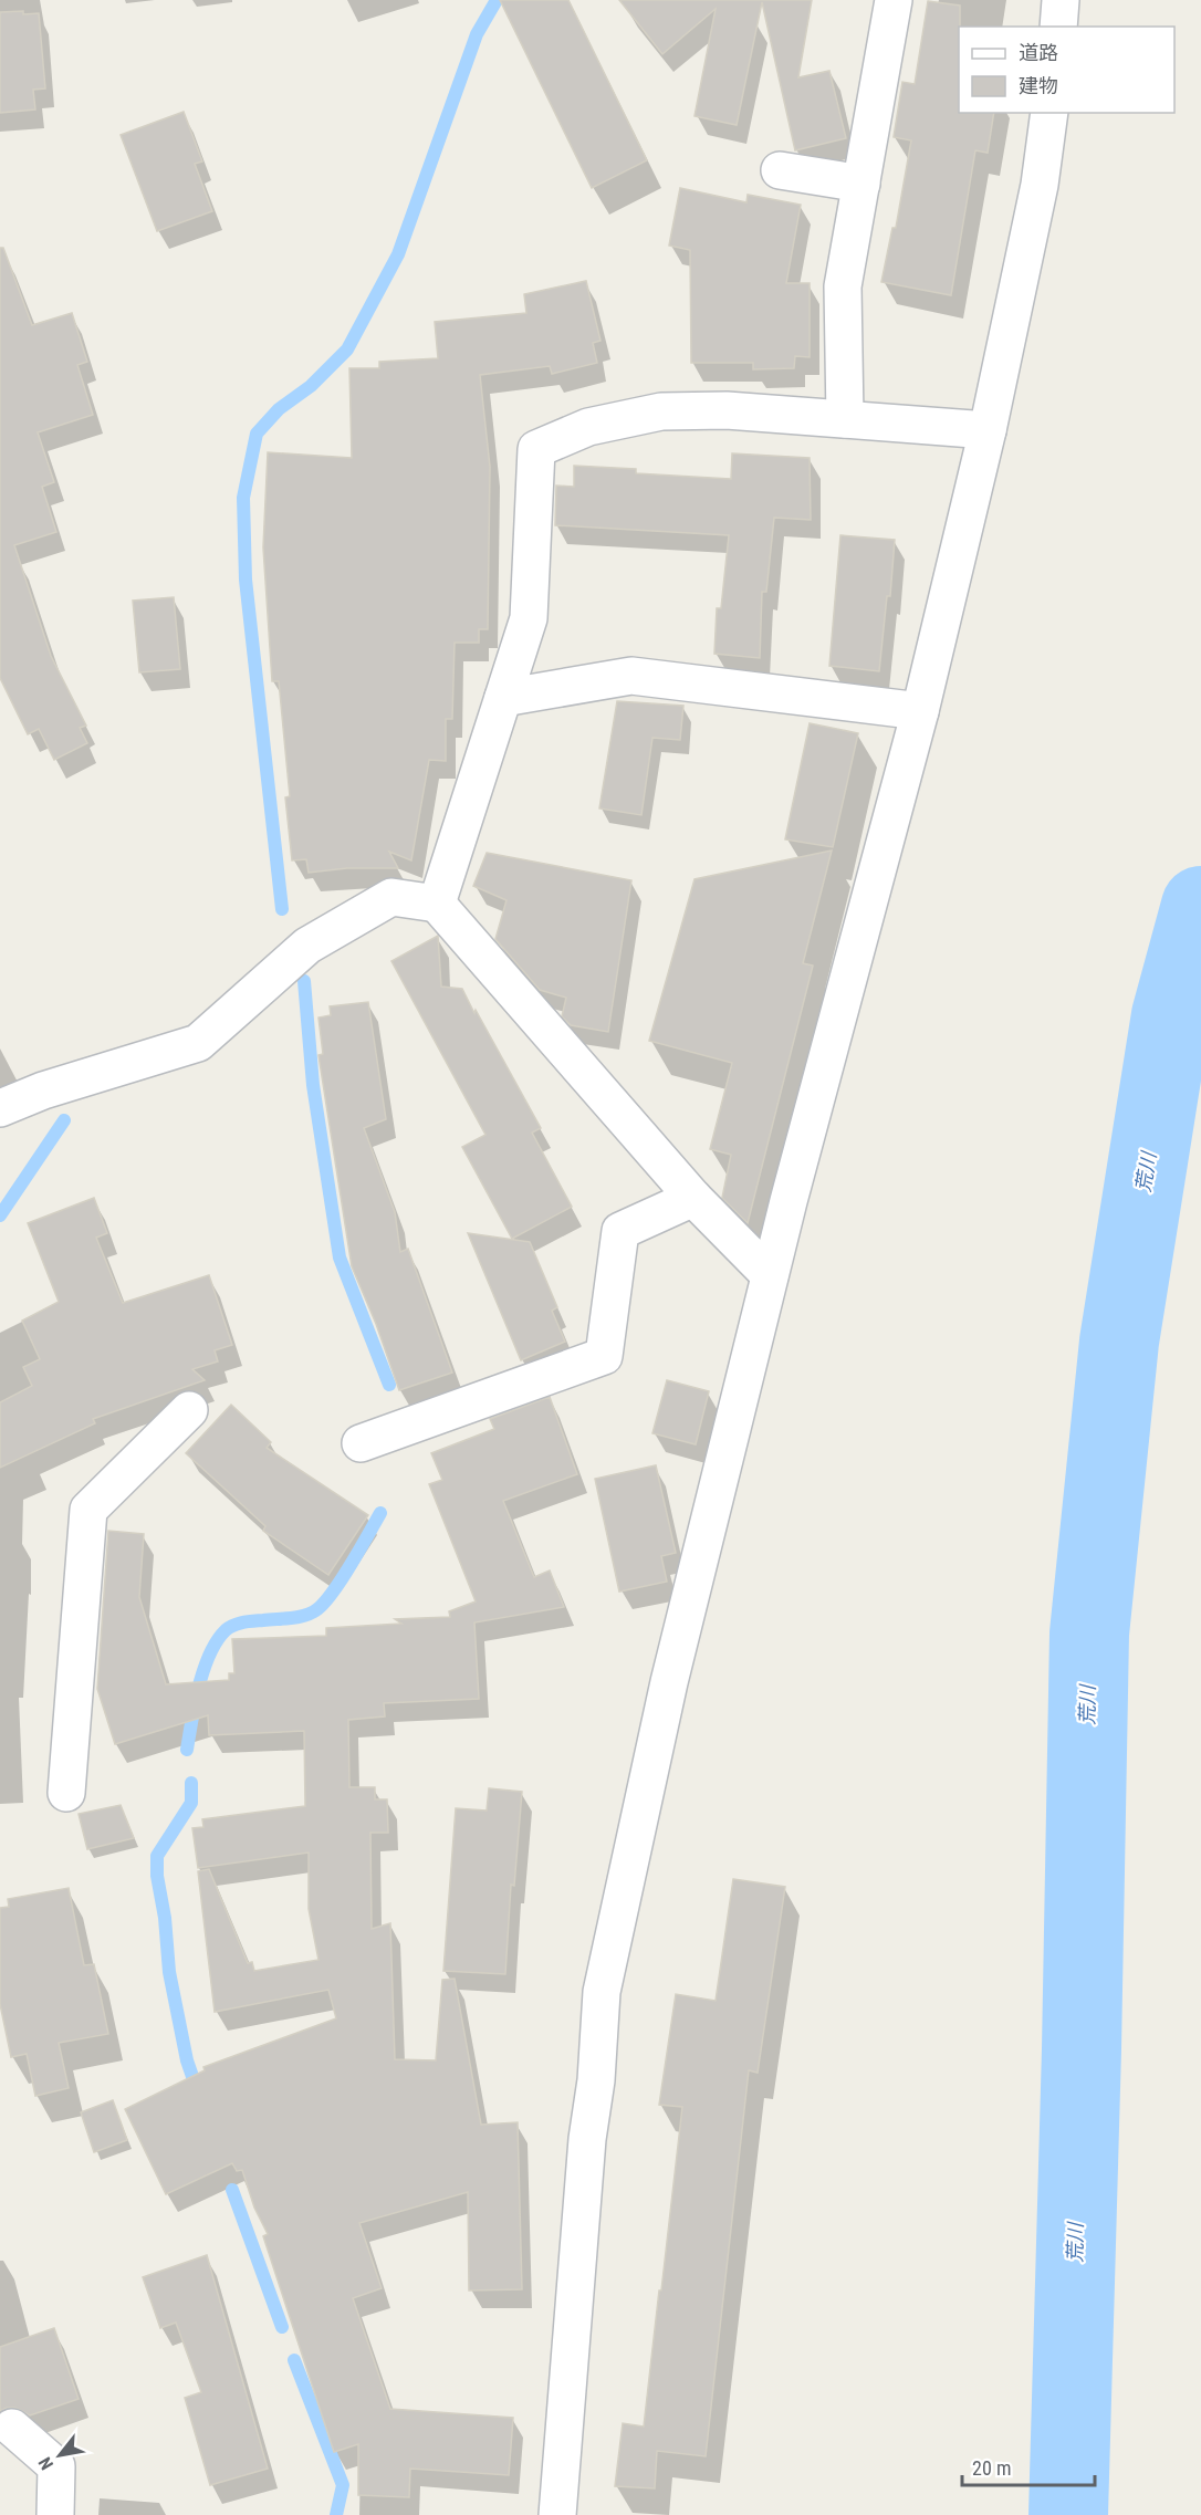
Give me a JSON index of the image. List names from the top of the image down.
{
  "water": ["荒川"],
  "legend": ["道路", "建物"],
  "scale_bar": "20 m",
  "north": "bottom left"
}
